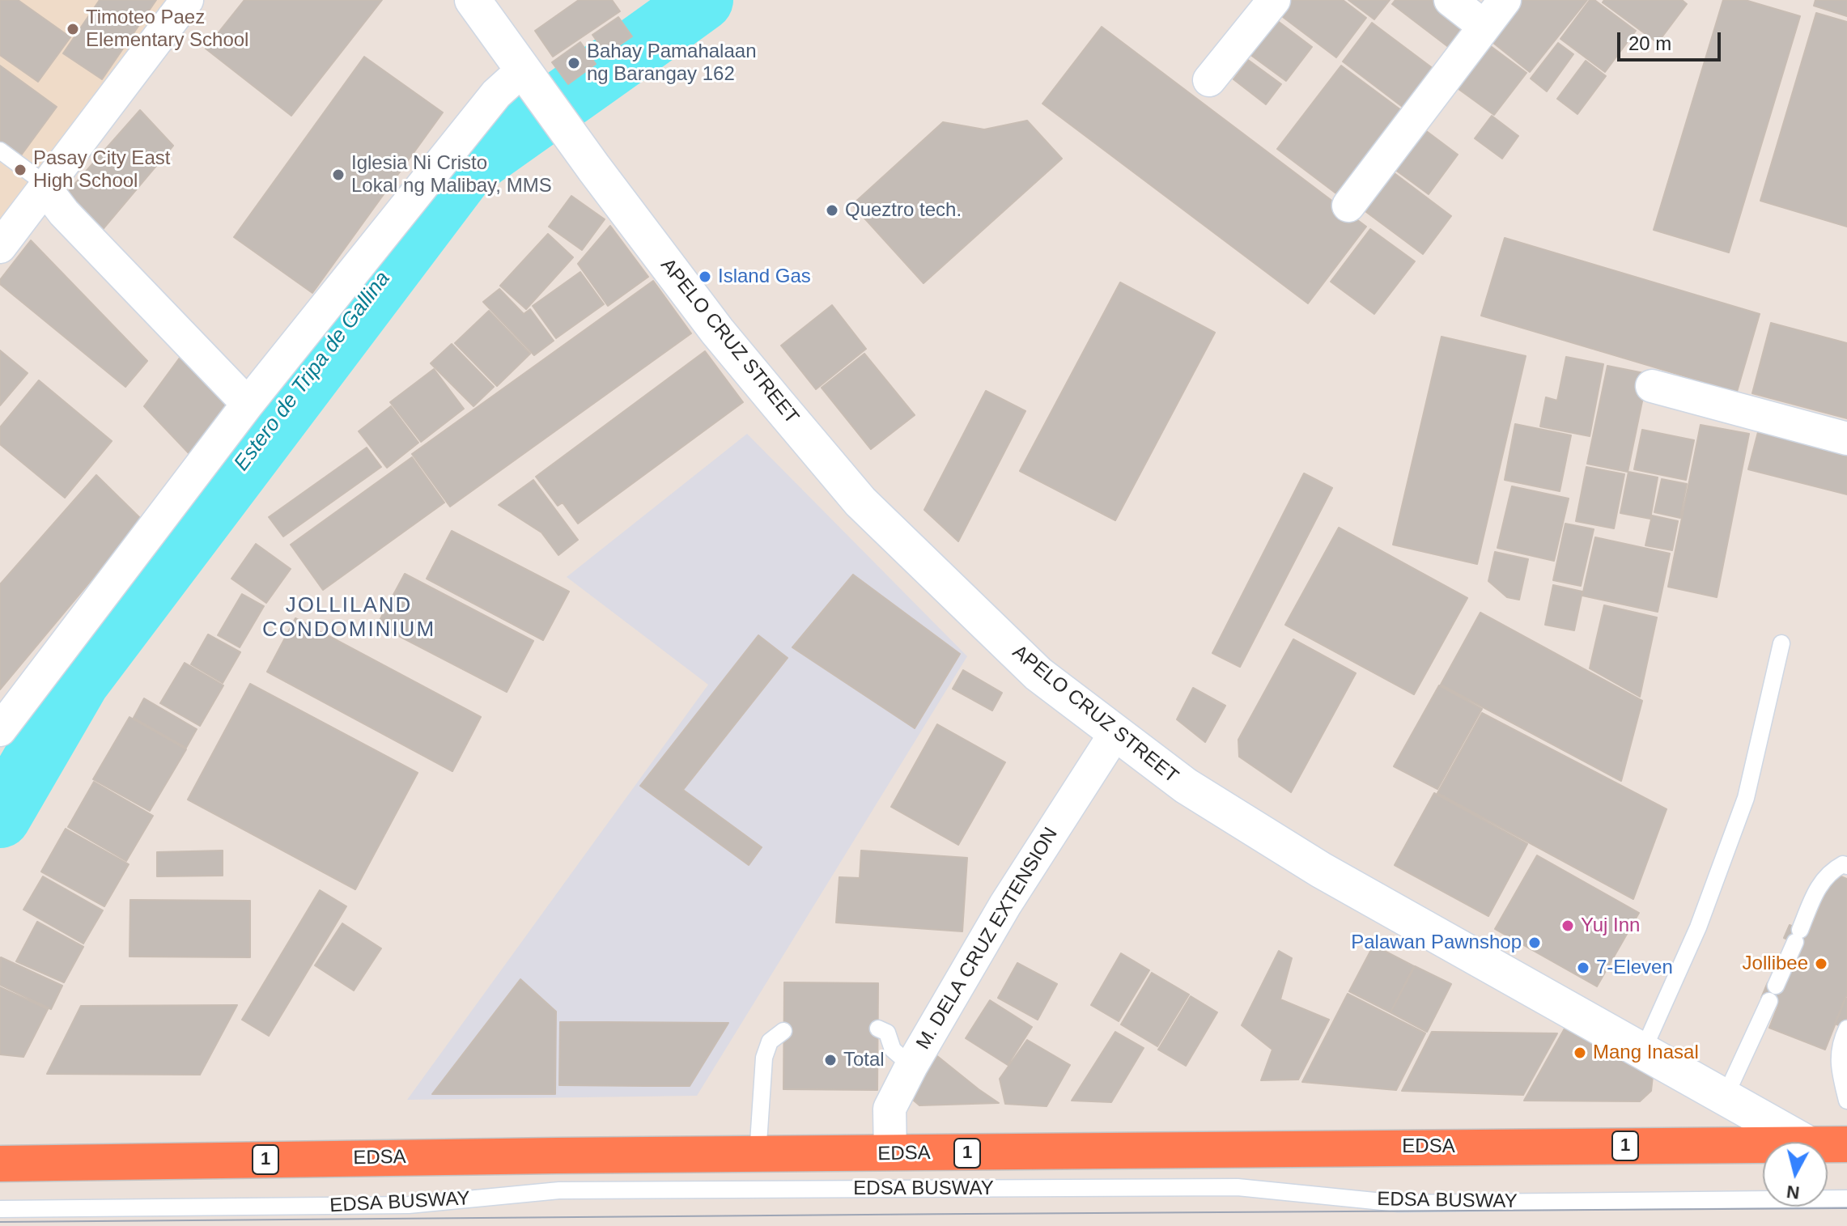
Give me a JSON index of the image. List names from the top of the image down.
{
  "streets": {
    "highway": ["1", "EDSA"],
    "street": ["APELO CRUZ STREET", "M. DELA CRUZ EXTENSION"],
    "lane": ["EDSA BUSWAY"]
  },
  "crossings": [
    ["APELO CRUZ STREET", "M. DELA CRUZ EXTENSION"],
    ["M. DELA CRUZ EXTENSION", "EDSA"]
  ],
  "districts": ["JOLLILAND CONDOMINIUM"],
  "water": ["Estero de Tripa de Gallina"],
  "places": [
    "Timoteo Paez Elementary School",
    "Bahay Pamahalaan ng Barangay 162",
    "Pasay City East High School",
    "Iglesia Ni Cristo Lokal ng Malibay, MMS",
    "Queztro tech.",
    "Island Gas",
    "Yuj Inn",
    "Palawan Pawnshop",
    "Jollibee",
    "7-Eleven",
    "Mang Inasal",
    "Total"
  ],
  "scale_bar": "20 m",
  "north": "bottom"
}
